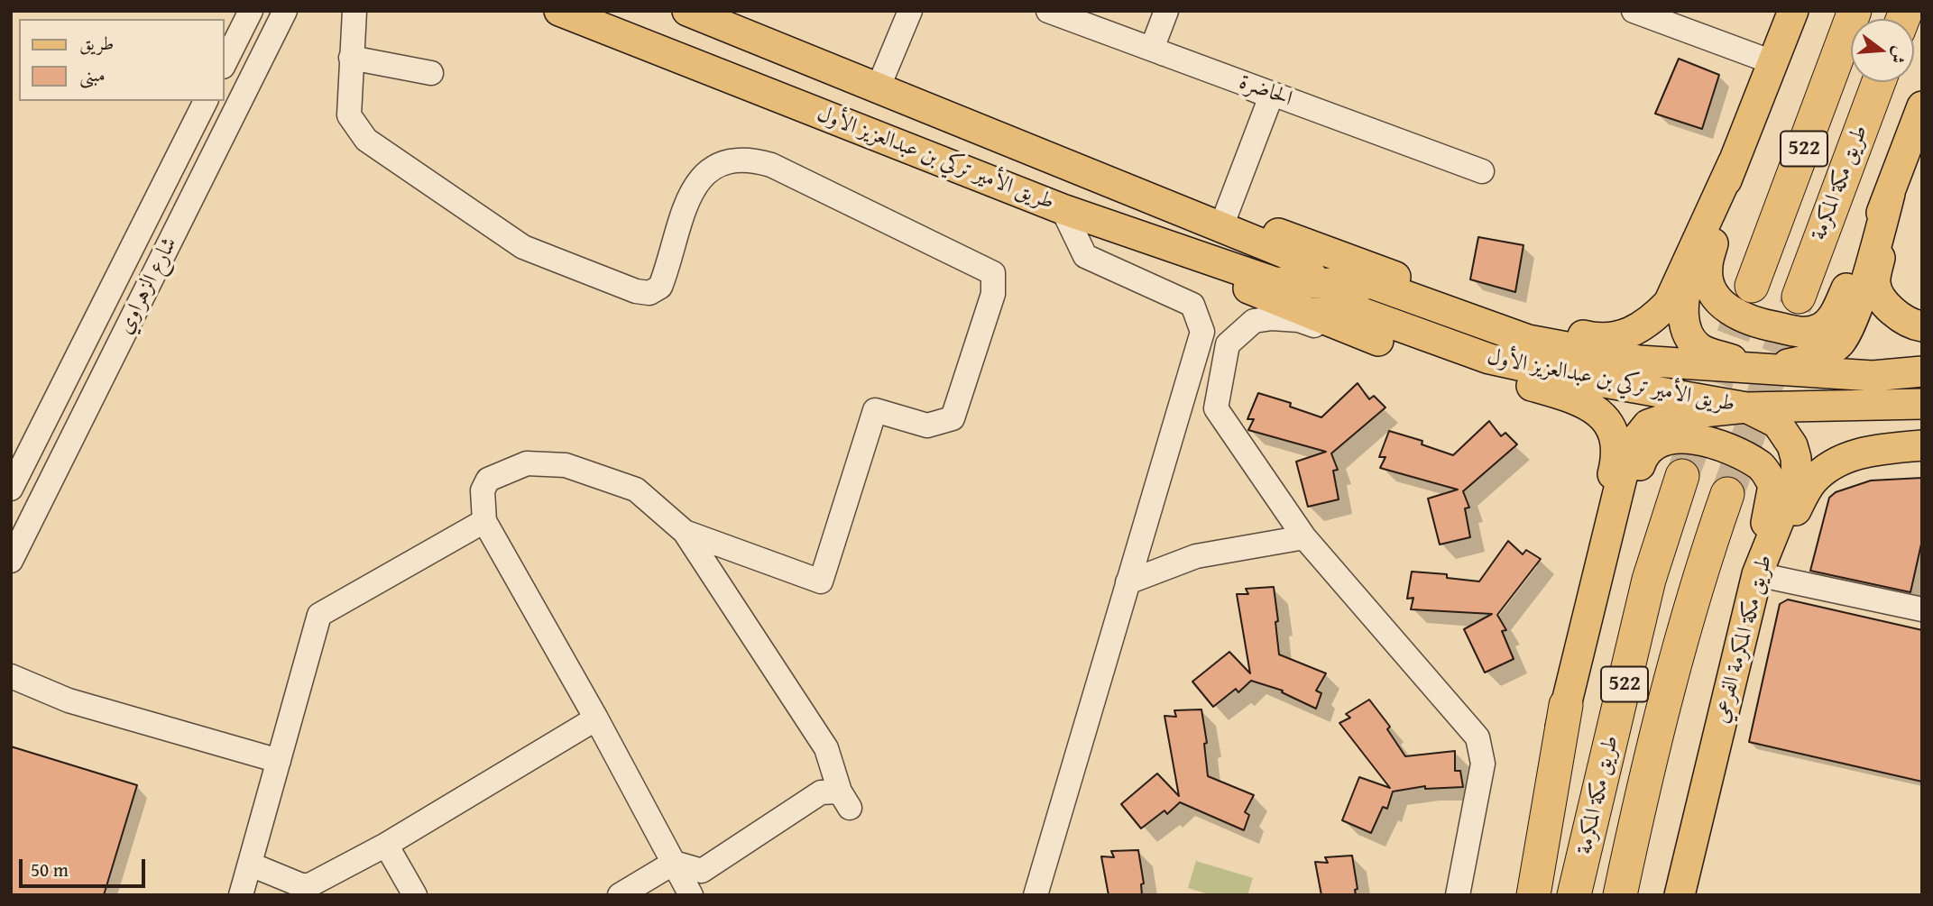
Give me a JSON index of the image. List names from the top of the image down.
{
  "streets": {
    "highway": ["522", "طريق مكة المكرمة"],
    "main road": ["طريق الأمير تركي بن عبدالعزيز الأول", "طريق مكة المكرمة الفرعي"],
    "street": ["الحاضرة", "شارع الزهراوي"]
  },
  "crossings": [
    ["طريق الأمير تركي بن عبدالعزيز الأول", "طريق مكة المكرمة الفرعي"]
  ],
  "legend": ["طريق", "مبنى"],
  "scale_bar": "50 m",
  "north": "right"
}
